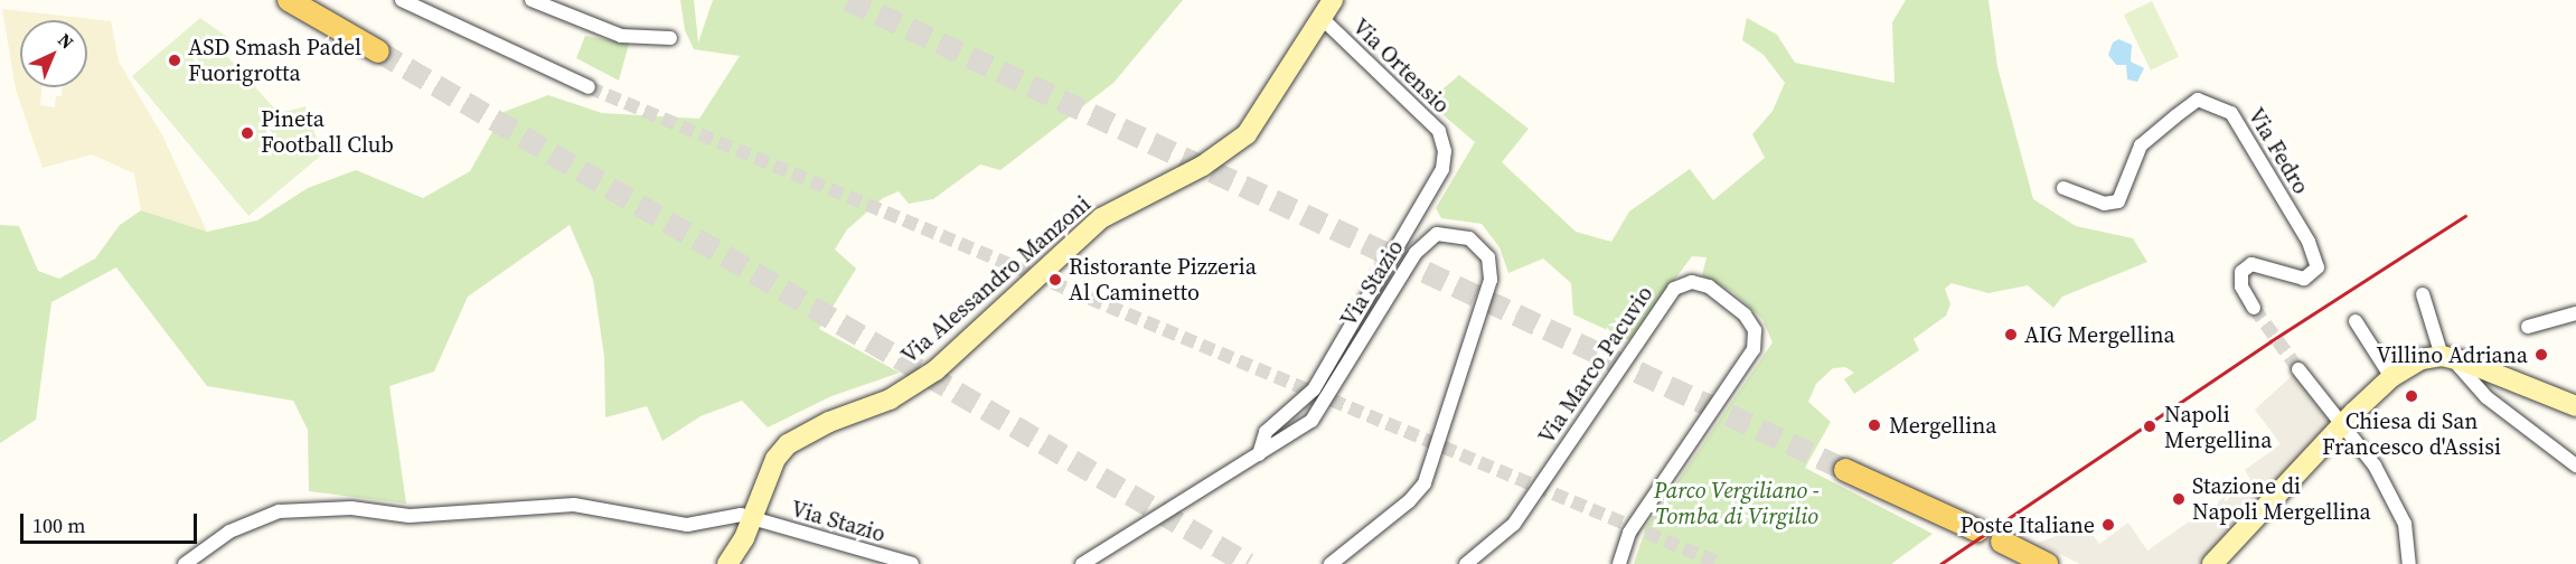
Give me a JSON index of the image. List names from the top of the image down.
{
  "streets": {
    "street": [
      "Via Ortensio",
      "Via Fedro",
      "Via Alessandro Manzoni",
      "Via Stazio",
      "Via Marco Pacuvio"
    ]
  },
  "crossings": [
    ["Via Ortensio", "Via Alessandro Manzoni"],
    ["Via Ortensio", "Via Stazio"],
    ["Via Alessandro Manzoni", "Via Stazio"]
  ],
  "parks": ["Parco Vergiliano - Tomba di Virgilio"],
  "places": [
    "ASD Smash Padel Fuorigrotta",
    "Pineta Football Club",
    "Ristorante Pizzeria Al Caminetto",
    "AIG Mergellina",
    "Villino Adriana",
    "Chiesa di San Francesco d'Assisi",
    "Mergellina",
    "Napoli Mergellina",
    "Stazione di Napoli Mergellina",
    "Poste Italiane"
  ],
  "scale_bar": "100 m",
  "north": "top right"
}
